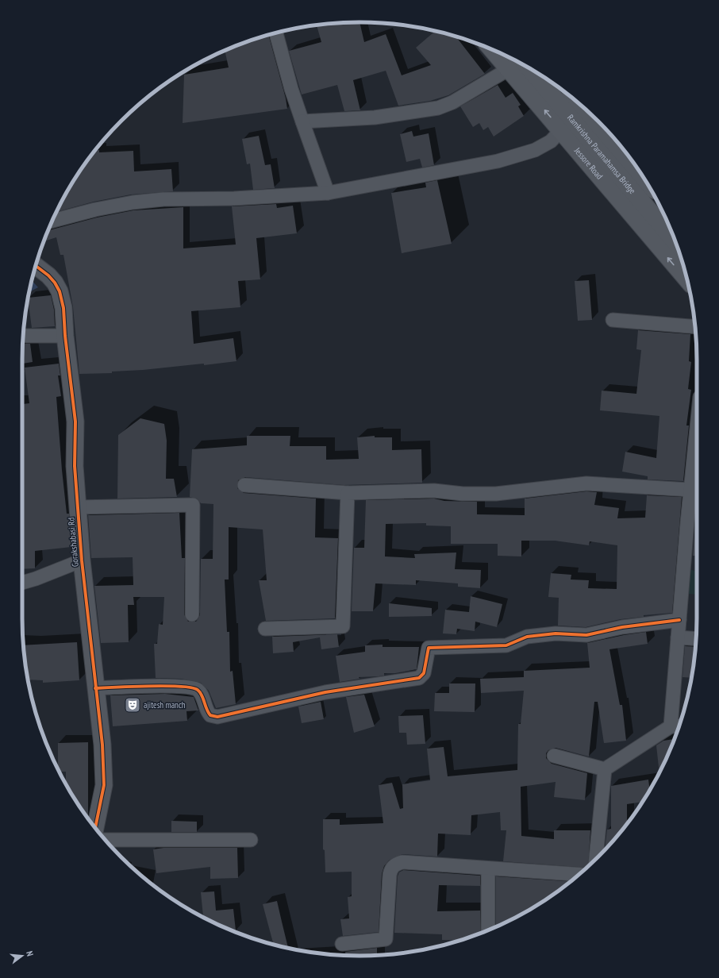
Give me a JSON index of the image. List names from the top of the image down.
{
  "streets": {
    "main road": ["Ramkrishna Paramahamsa Bridge", "Jessore Road"],
    "street": ["Gorakshabasi Rd"]
  },
  "crossings": [
    ["Ramkrishna Paramahamsa Bridge", "Jessore Road"]
  ],
  "one_way": ["Jessore Road"],
  "places": {
    "theatre": ["ajitesh manch"]
  },
  "north": "right"
}
